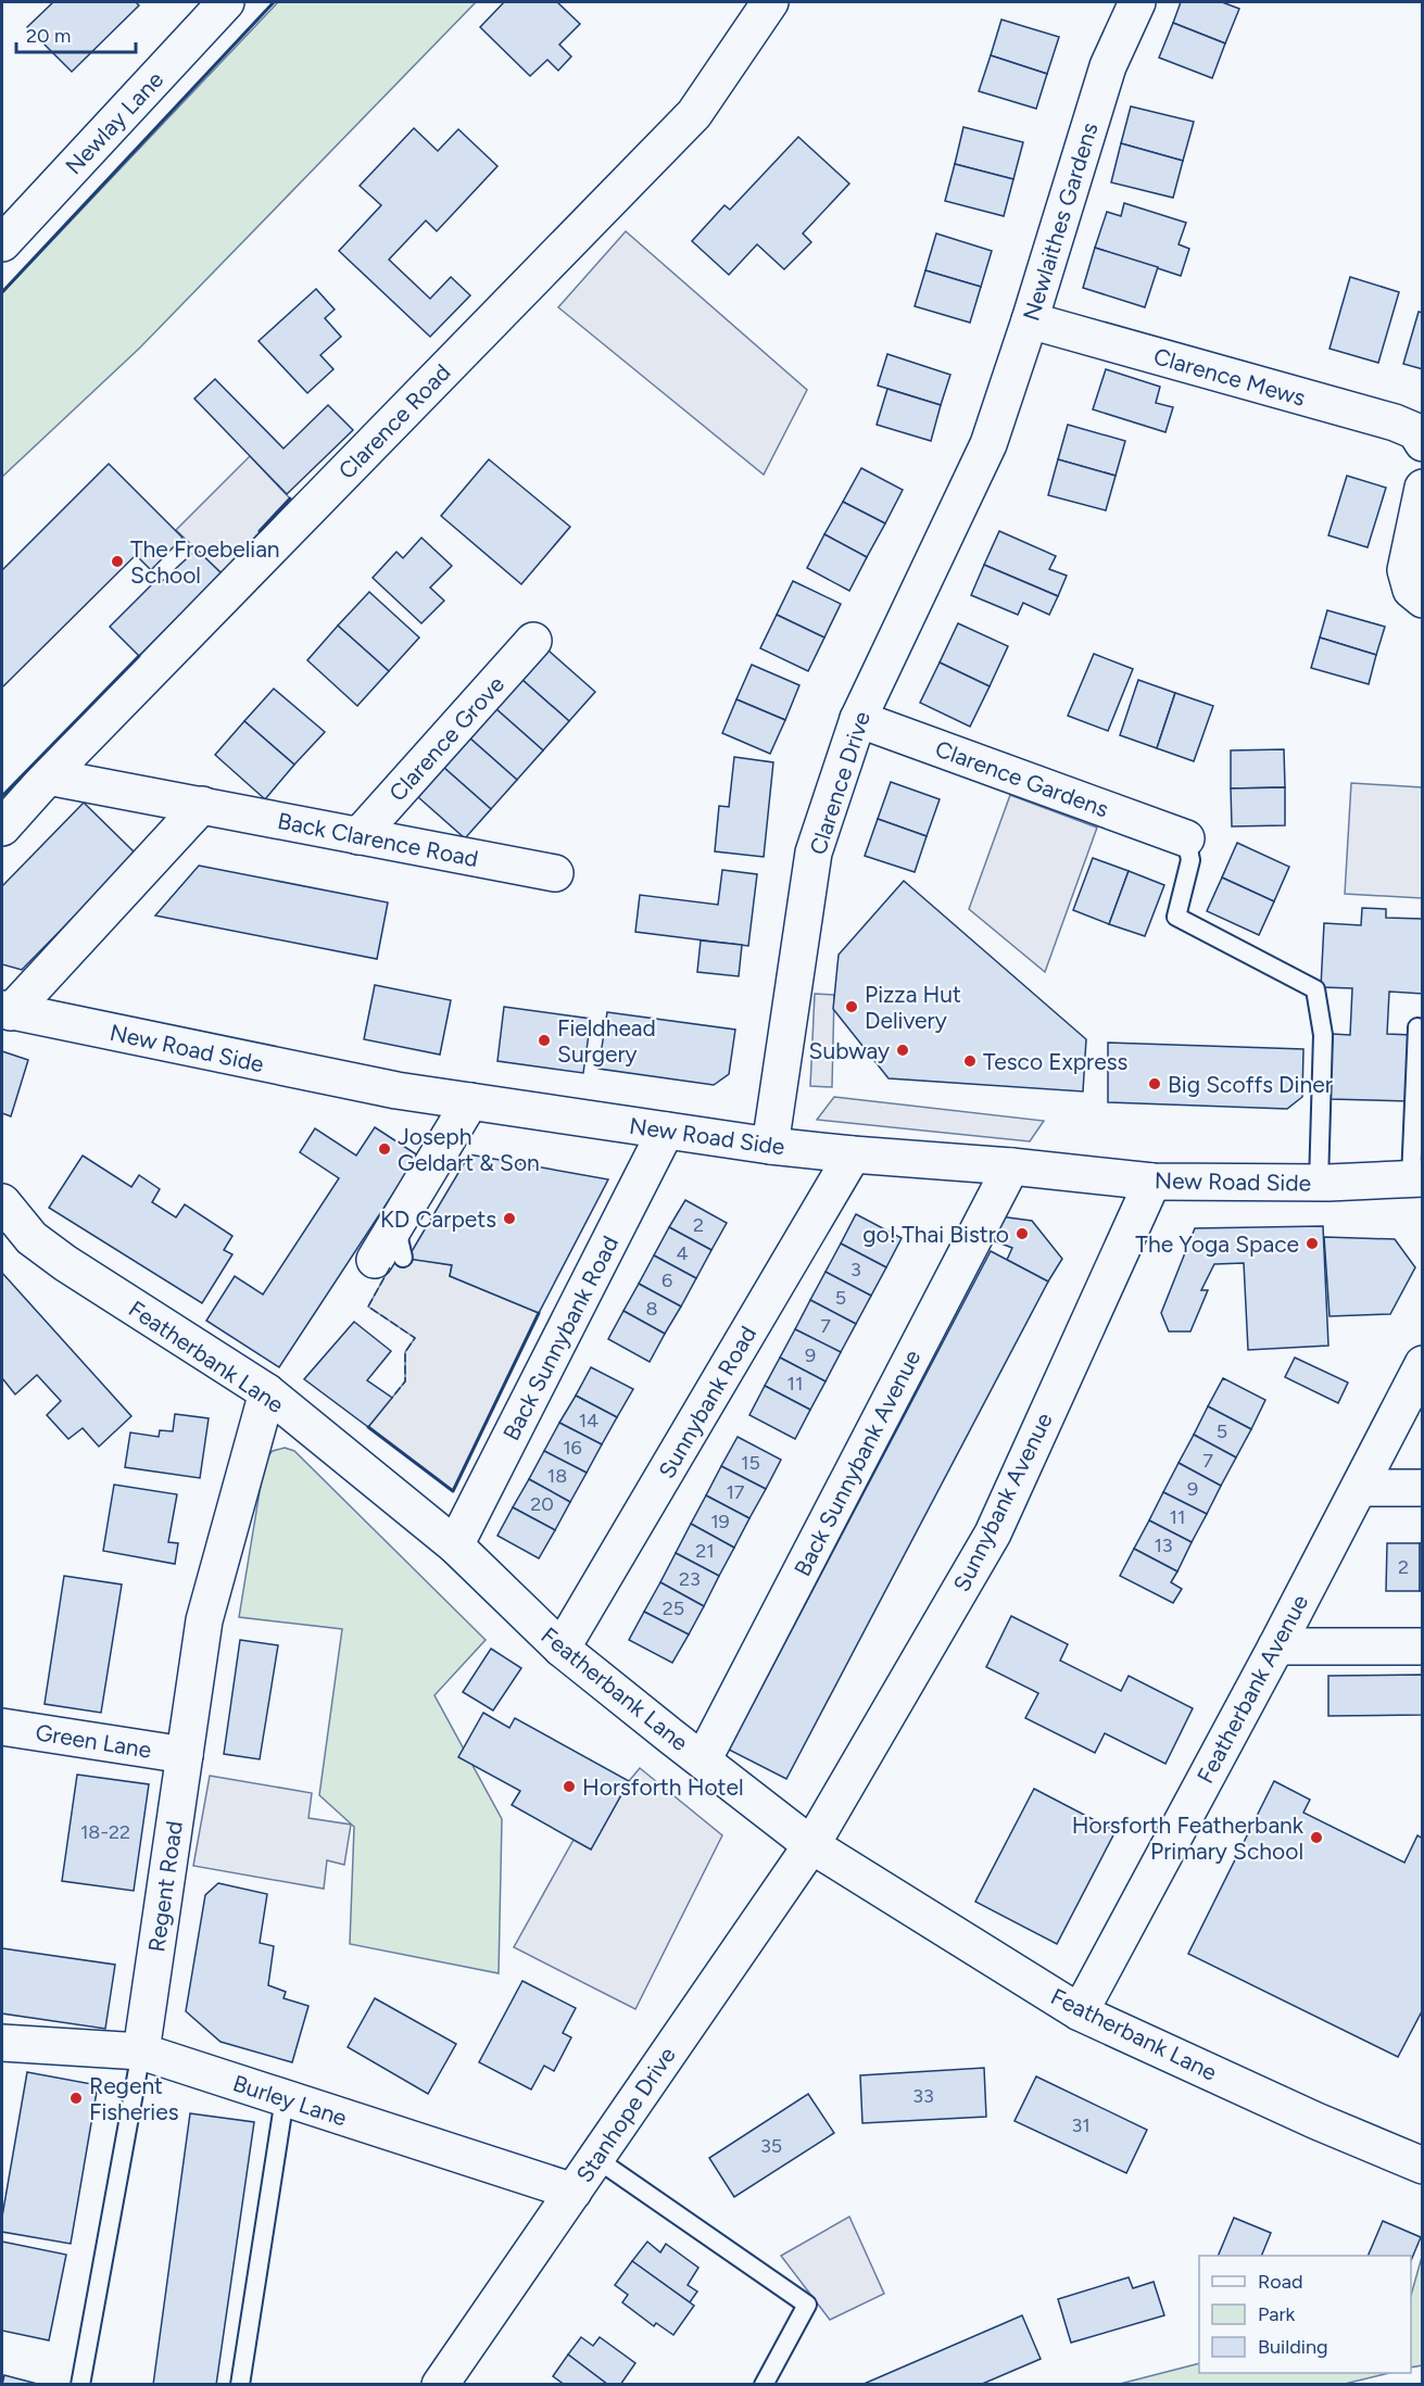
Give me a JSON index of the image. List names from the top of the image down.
{
  "streets": {
    "street": [
      "Newlay Lane",
      "Newlaithes Gardens",
      "Clarence Mews",
      "Clarence Road",
      "Clarence Grove",
      "Clarence Gardens",
      "Clarence Drive",
      "Back Clarence Road",
      "New Road Side",
      "Back Sunnybank Road",
      "Featherbank Lane",
      "Sunnybank Road",
      "Back Sunnybank Avenue",
      "Sunnybank Avenue",
      "Featherbank Avenue",
      "Green Lane",
      "Regent Road",
      "Burley Lane",
      "Stanhope Drive"
    ]
  },
  "crossings": [
    ["Newlaithes Gardens", "Clarence Mews"],
    ["Newlaithes Gardens", "Clarence Drive"],
    ["Clarence Road", "Back Clarence Road"],
    ["Clarence Grove", "Back Clarence Road"],
    ["Clarence Gardens", "Clarence Drive"],
    ["Clarence Drive", "New Road Side"],
    ["New Road Side", "Back Sunnybank Road"],
    ["New Road Side", "Sunnybank Road"],
    ["New Road Side", "Back Sunnybank Avenue"],
    ["New Road Side", "Sunnybank Avenue"],
    ["Back Sunnybank Road", "Featherbank Lane"],
    ["Featherbank Lane", "Sunnybank Road"],
    ["Featherbank Lane", "Back Sunnybank Avenue"],
    ["Featherbank Lane", "Sunnybank Avenue"],
    ["Featherbank Lane", "Featherbank Avenue"],
    ["Featherbank Lane", "Regent Road"],
    ["Featherbank Lane", "Stanhope Drive"],
    ["Sunnybank Avenue", "Stanhope Drive"],
    ["Green Lane", "Regent Road"],
    ["Regent Road", "Burley Lane"],
    ["Burley Lane", "Stanhope Drive"]
  ],
  "places": [
    "The Froebelian School",
    "Pizza Hut Delivery",
    "Fieldhead Surgery",
    "Subway",
    "Tesco Express",
    "Big Scoffs Diner",
    "Joseph Geldart & Son",
    "KD Carpets",
    "go! Thai Bistro",
    "The Yoga Space",
    "Horsforth Hotel",
    "Horsforth Featherbank Primary School",
    "Regent Fisheries"
  ],
  "house_numbers": [
    "2",
    "4",
    "3",
    "6",
    "5",
    "8",
    "7",
    "9",
    "11",
    "14",
    "5",
    "16",
    "7",
    "15",
    "18",
    "9",
    "17",
    "20",
    "11",
    "19",
    "13",
    "21",
    "2",
    "23",
    "25",
    "18-22",
    "33",
    "31",
    "35"
  ],
  "legend": ["Road", "Park", "Building"],
  "scale_bar": "20 m"
}
